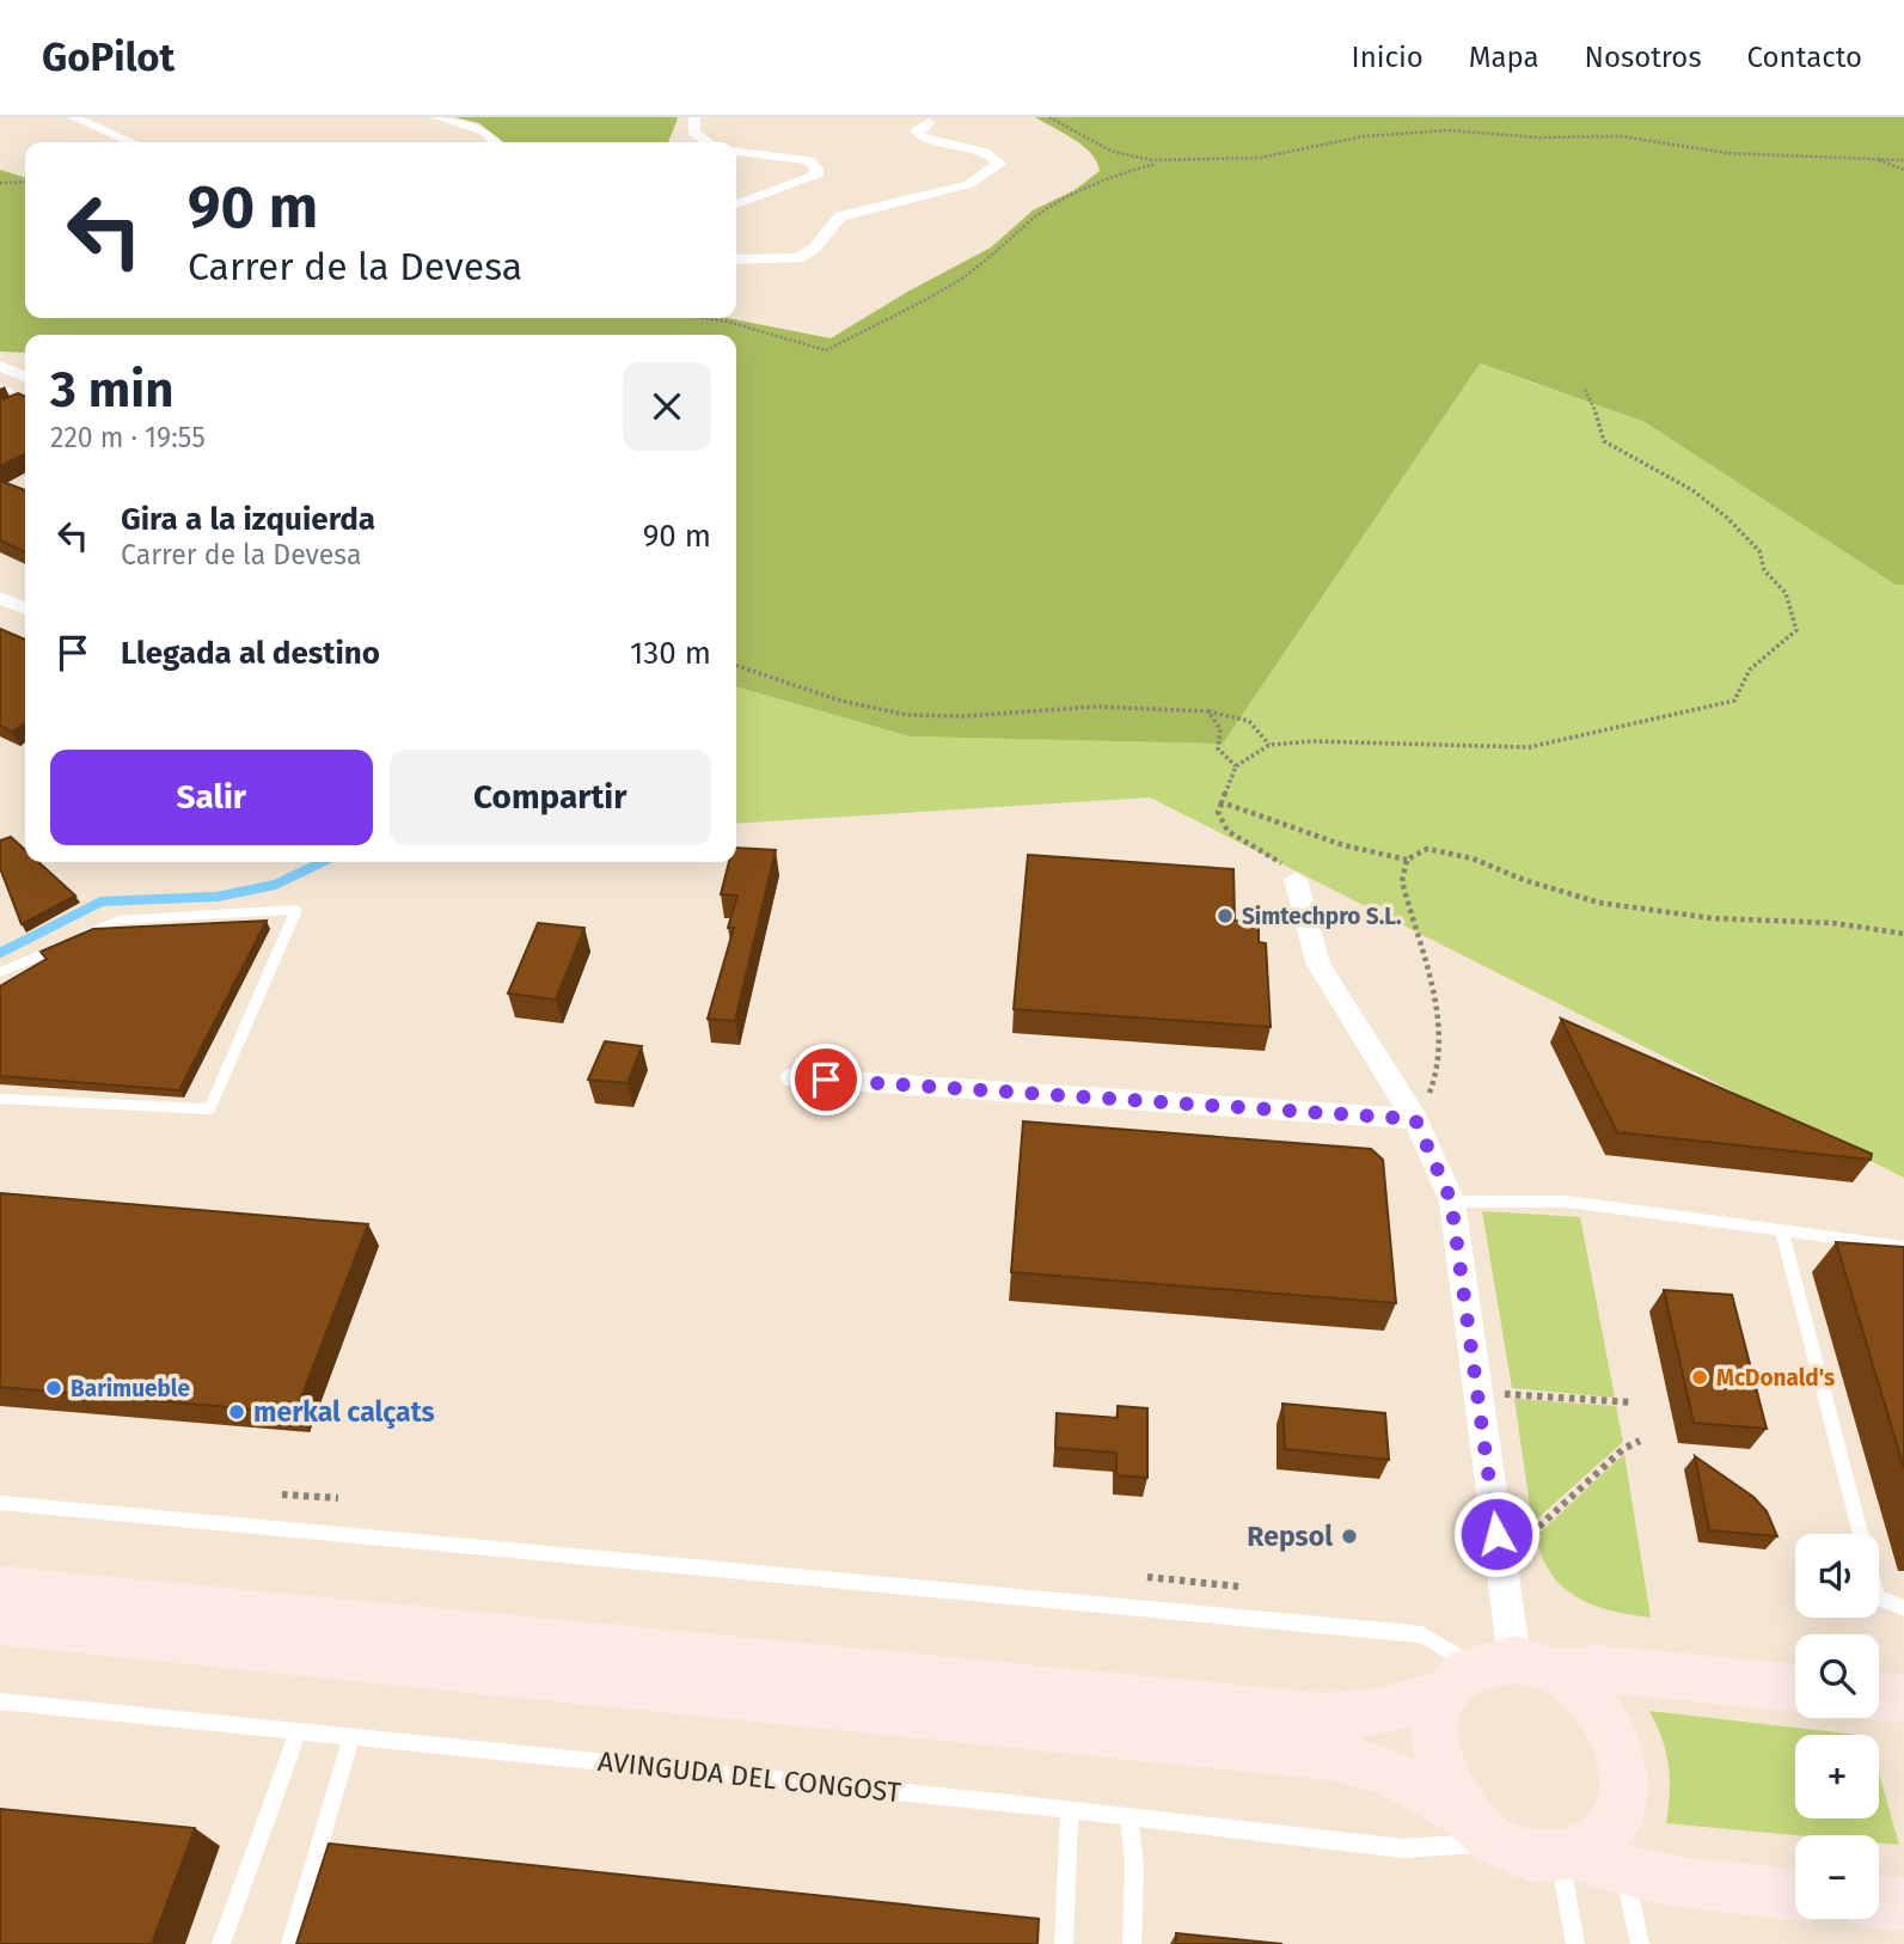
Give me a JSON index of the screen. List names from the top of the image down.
{
  "streets": {
    "main road": ["AVINGUDA DEL CONGOST"]
  },
  "places": [
    "Simtechpro S.L.",
    "McDonald's",
    "Barimueble",
    "merkal calçats",
    "Repsol"
  ],
  "page": {
    "header": "GoPilot",
    "nav": [
      "Inicio",
      "Mapa",
      "Nosotros",
      "Contacto"
    ],
    "turn": ["90 m", "Carrer de la Devesa"],
    "heading": ["3 min", "220 m · 19:55"],
    "list": [
      {
        "name": "Gira a la izquierda",
        "note": "Carrer de la Devesa",
        "value": "90 m"
      },
      {
        "name": "Llegada al destino",
        "value": "130 m"
      }
    ],
    "buttons": ["Salir", "Compartir"],
    "map_buttons": ["+", "−"]
  }
}
